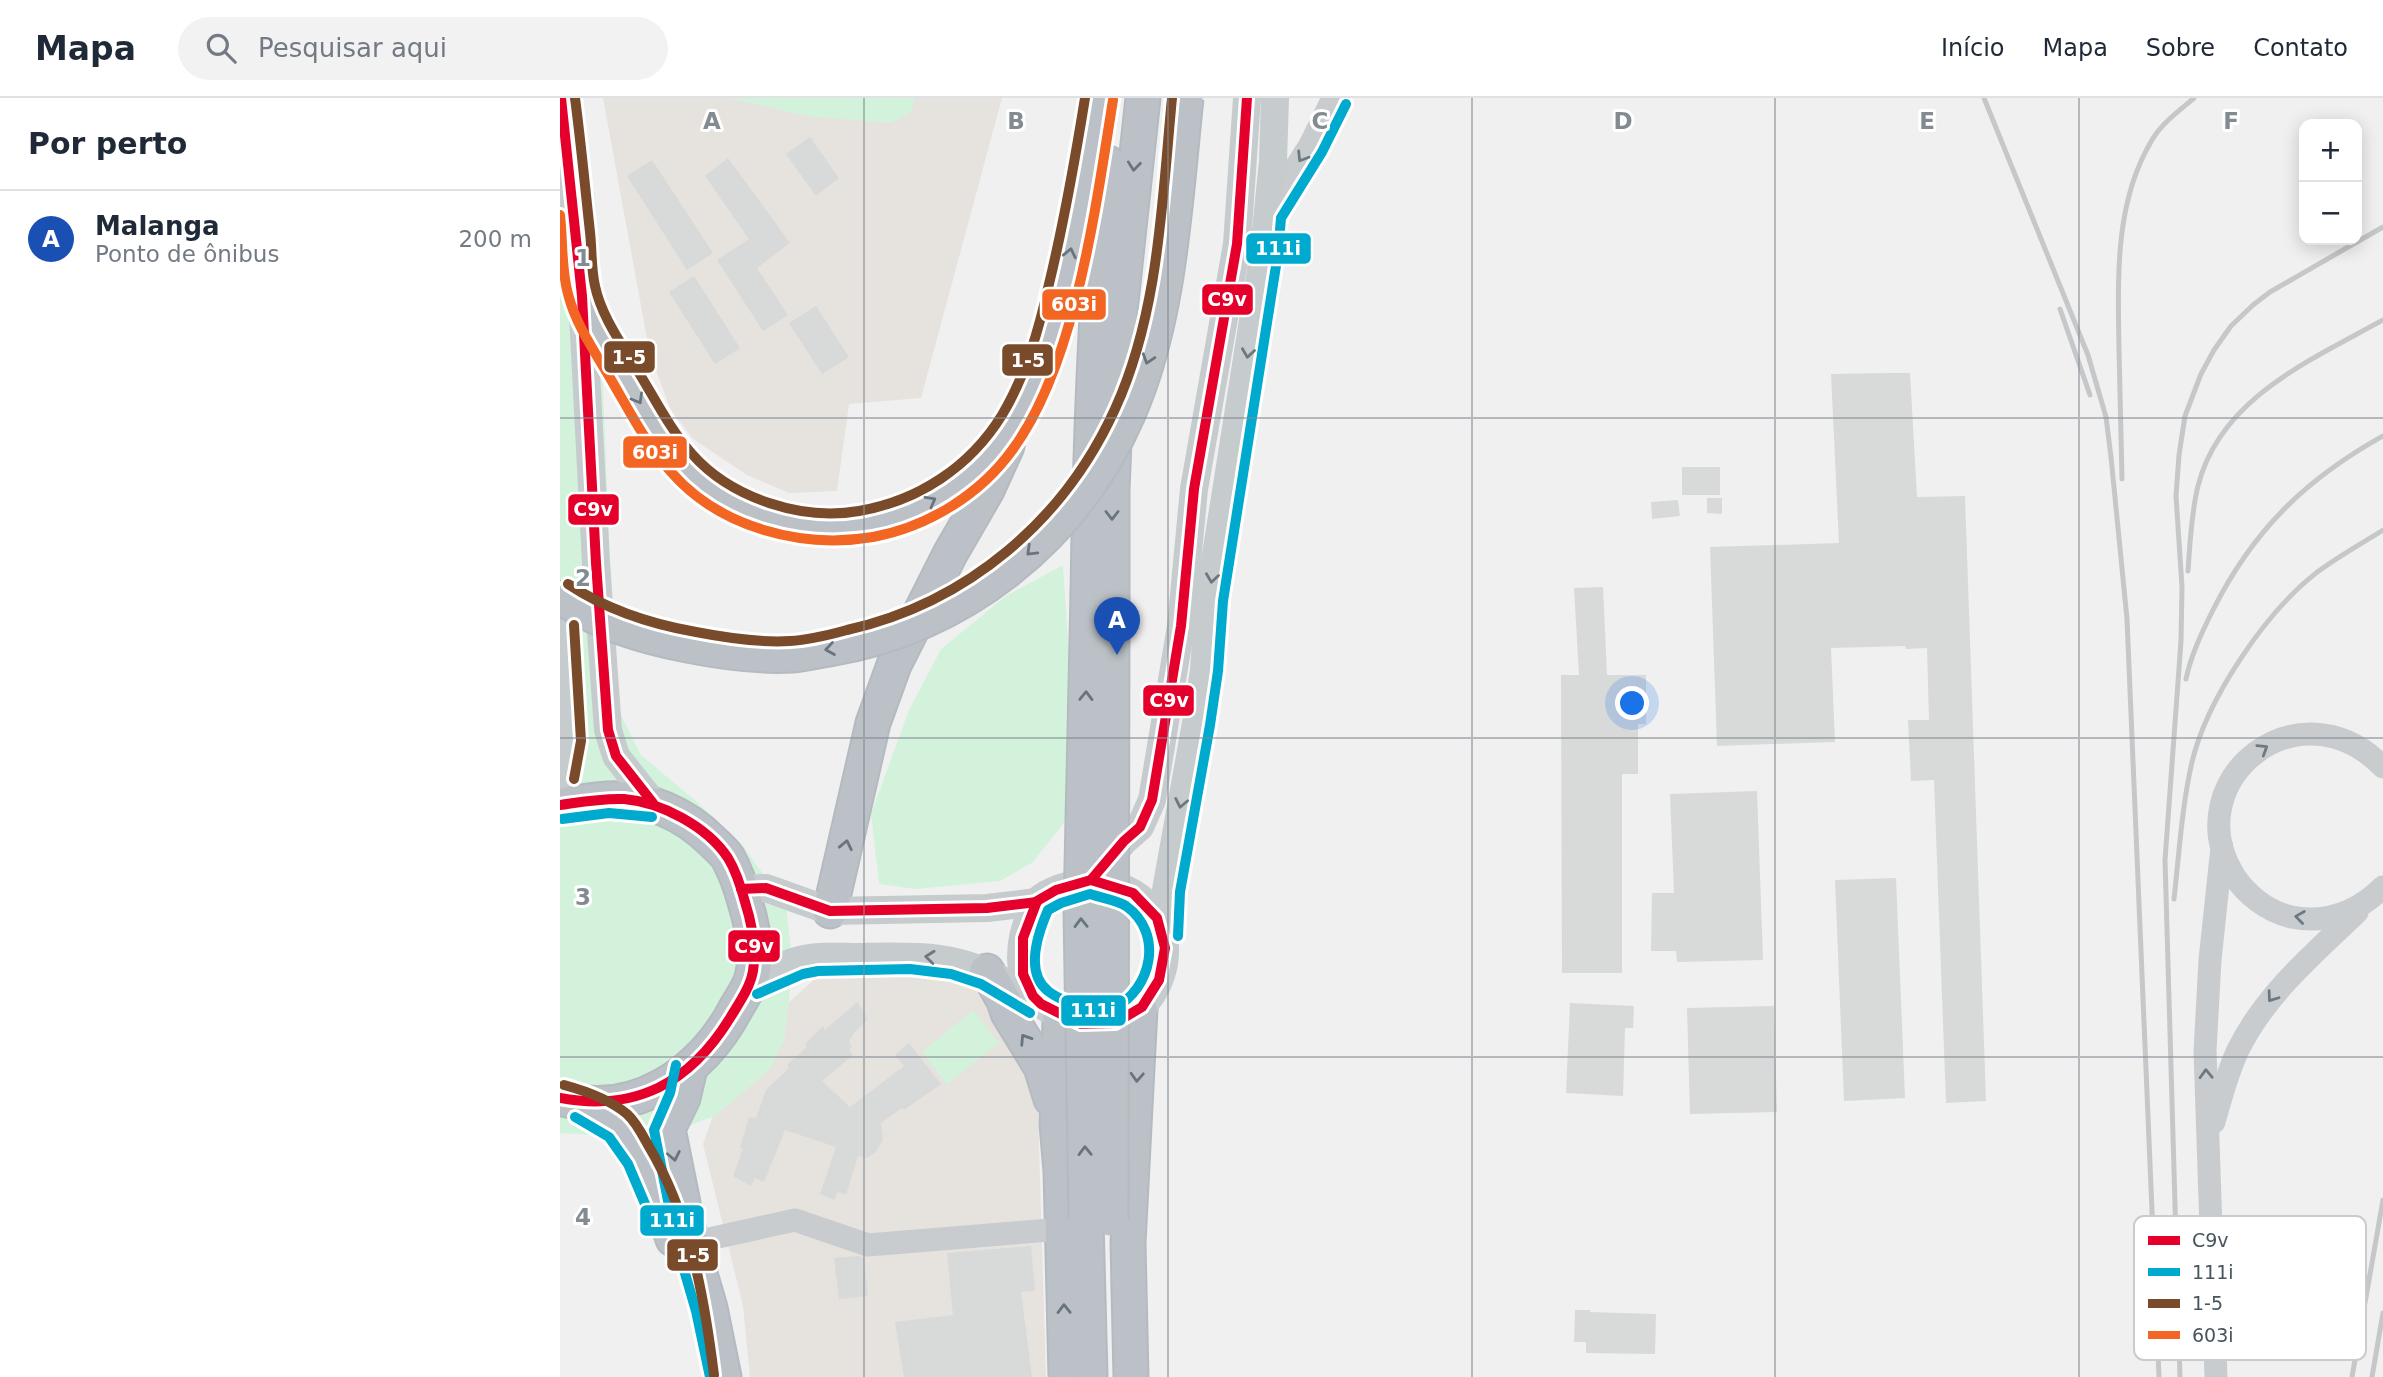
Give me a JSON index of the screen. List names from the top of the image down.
{
  "lines": [
    "transit line C9v",
    "transit line 1-5",
    "transit line 603i",
    "transit line 111i"
  ],
  "legend": [
    "C9v",
    "111i",
    "1-5",
    "603i"
  ],
  "page": {
    "header": "Mapa",
    "search": "Pesquisar aqui",
    "nav": [
      "Início",
      "Mapa",
      "Sobre",
      "Contato"
    ],
    "heading": "Por perto",
    "map_buttons": ["+", "−"],
    "list": [
      {
        "mark": "A",
        "name": "Malanga",
        "note": "Ponto de ônibus",
        "value": "200 m"
      }
    ],
    "pins": "A"
  },
  "grid": {
    "columns": [
      "A",
      "B",
      "C",
      "D",
      "E",
      "F"
    ],
    "rows": [
      "1",
      "2",
      "3",
      "4"
    ]
  }
}
